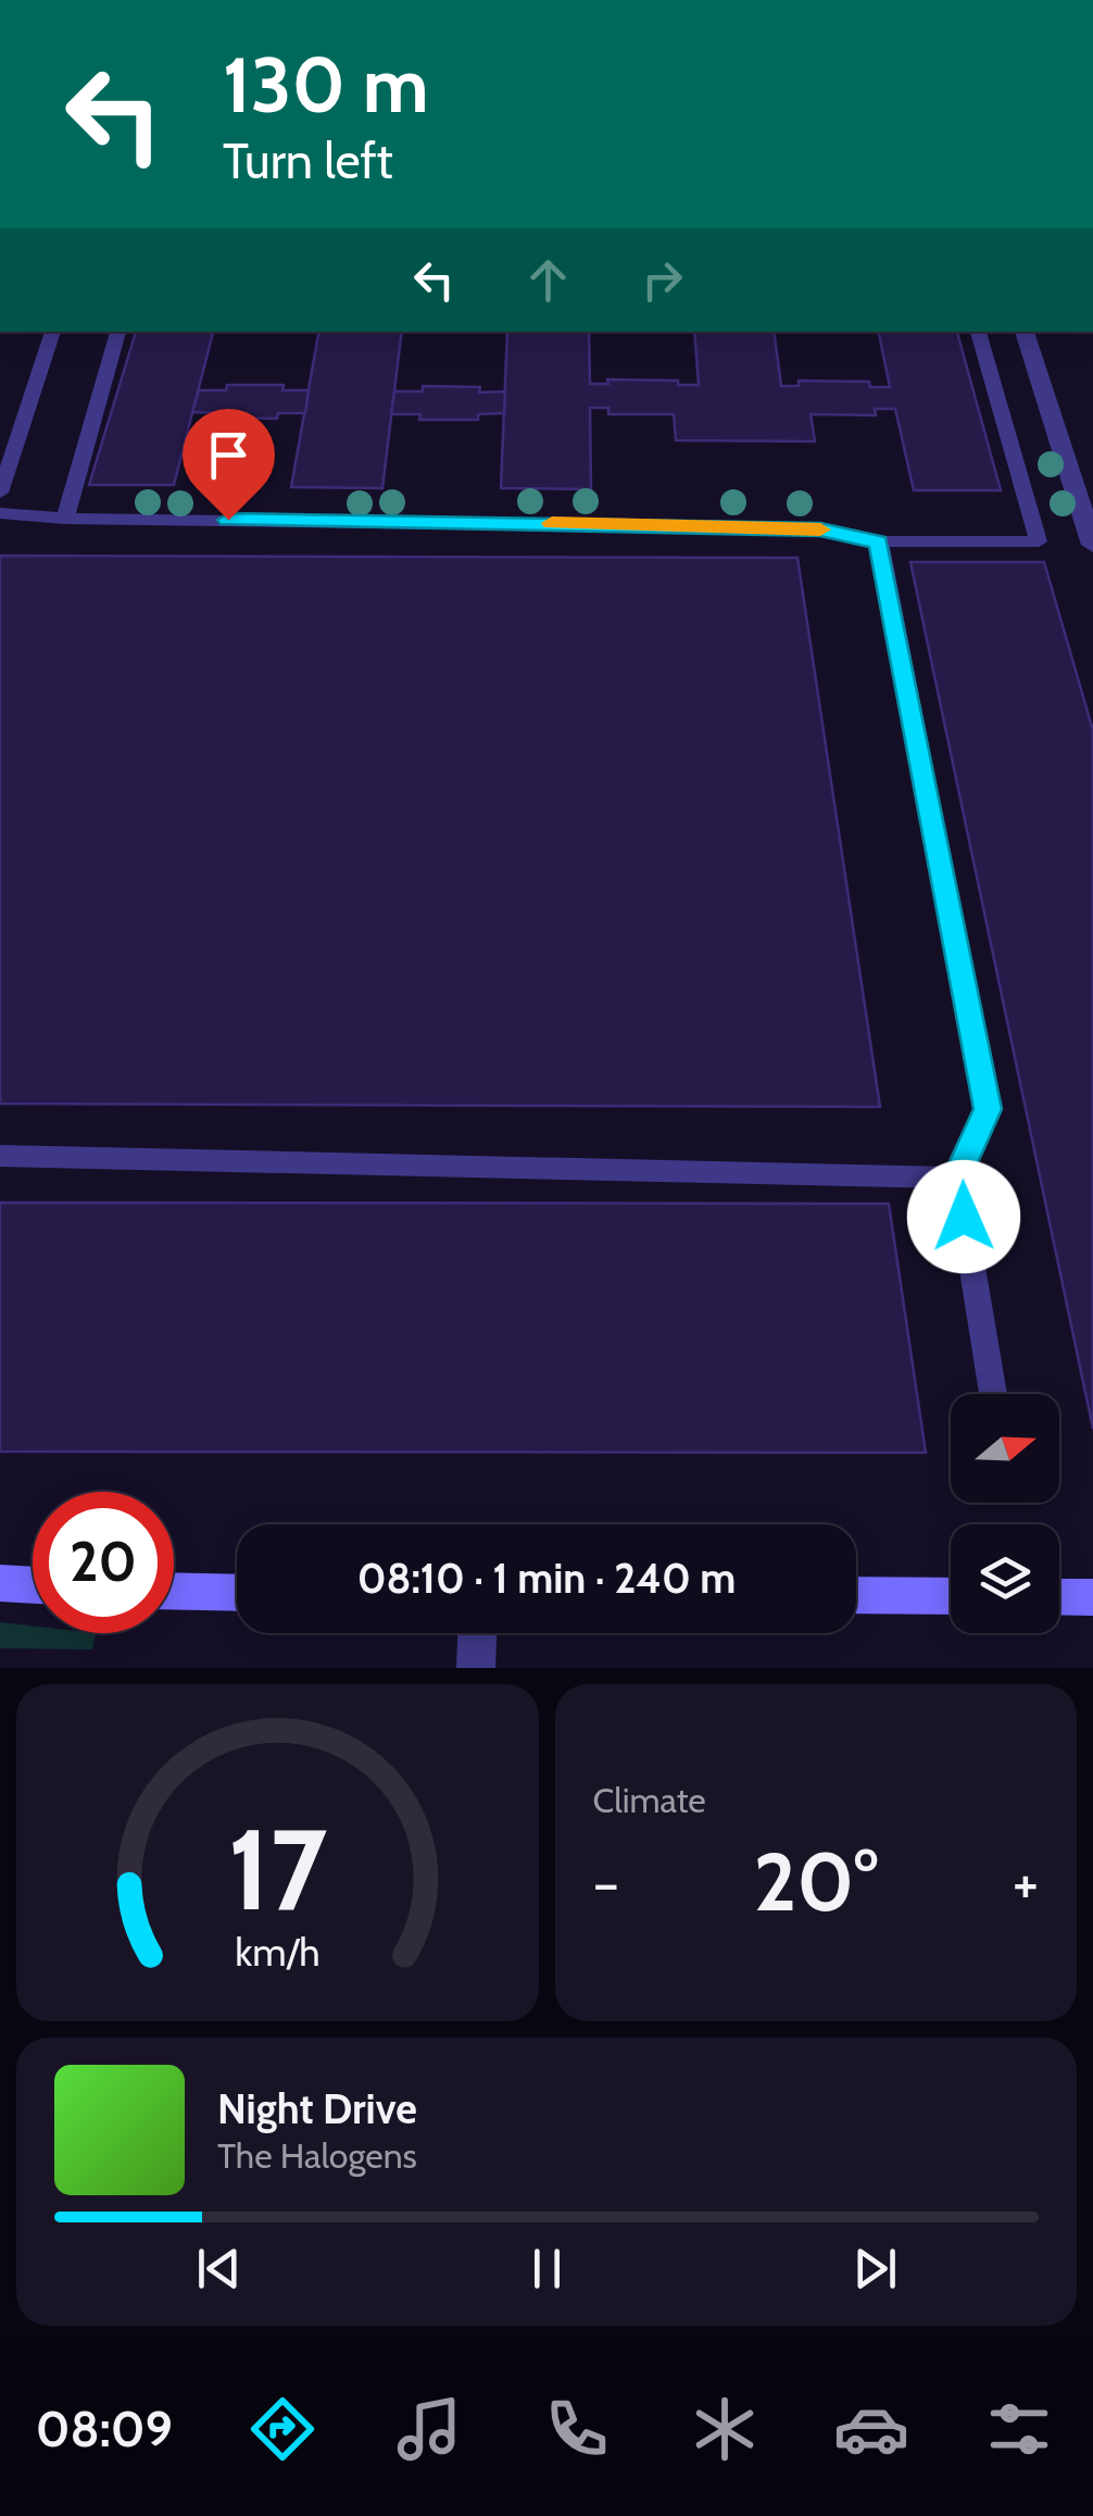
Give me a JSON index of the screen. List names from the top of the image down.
{
  "north": "right",
  "page": {
    "turn": ["130 m", "Turn left"],
    "limit": "20",
    "trip": "08:10 · 1 min · 240 m",
    "tile": "Climate",
    "heat": ["−", "20°", "+"],
    "song": ["Night Drive", "The Halogens"],
    "tabs": "08:09",
    "gauge": ["17", "km/h"]
  }
}
